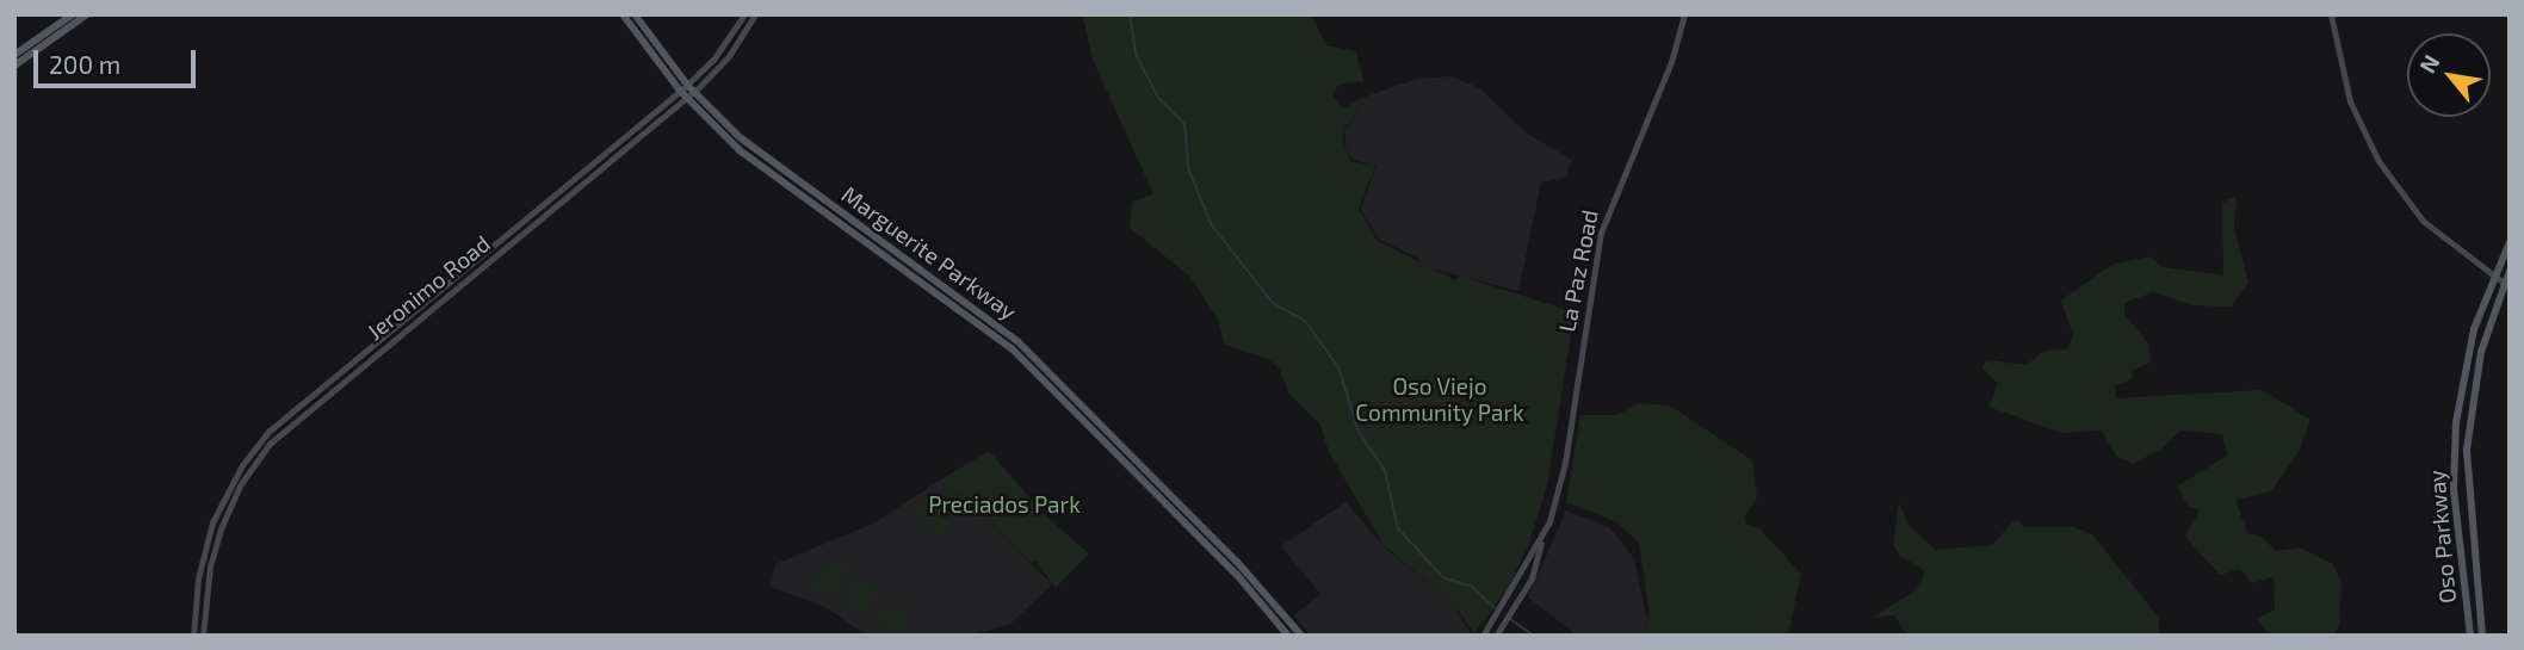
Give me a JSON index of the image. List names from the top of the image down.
{
  "streets": {
    "main road": [
      "Marguerite Parkway",
      "La Paz Road",
      "Jeronimo Road",
      "Oso Parkway"
    ]
  },
  "crossings": [
    ["Marguerite Parkway", "Jeronimo Road"]
  ],
  "parks": ["Oso Viejo Community Park", "Preciados Park"],
  "scale_bar": "200 m",
  "north": "top left"
}
